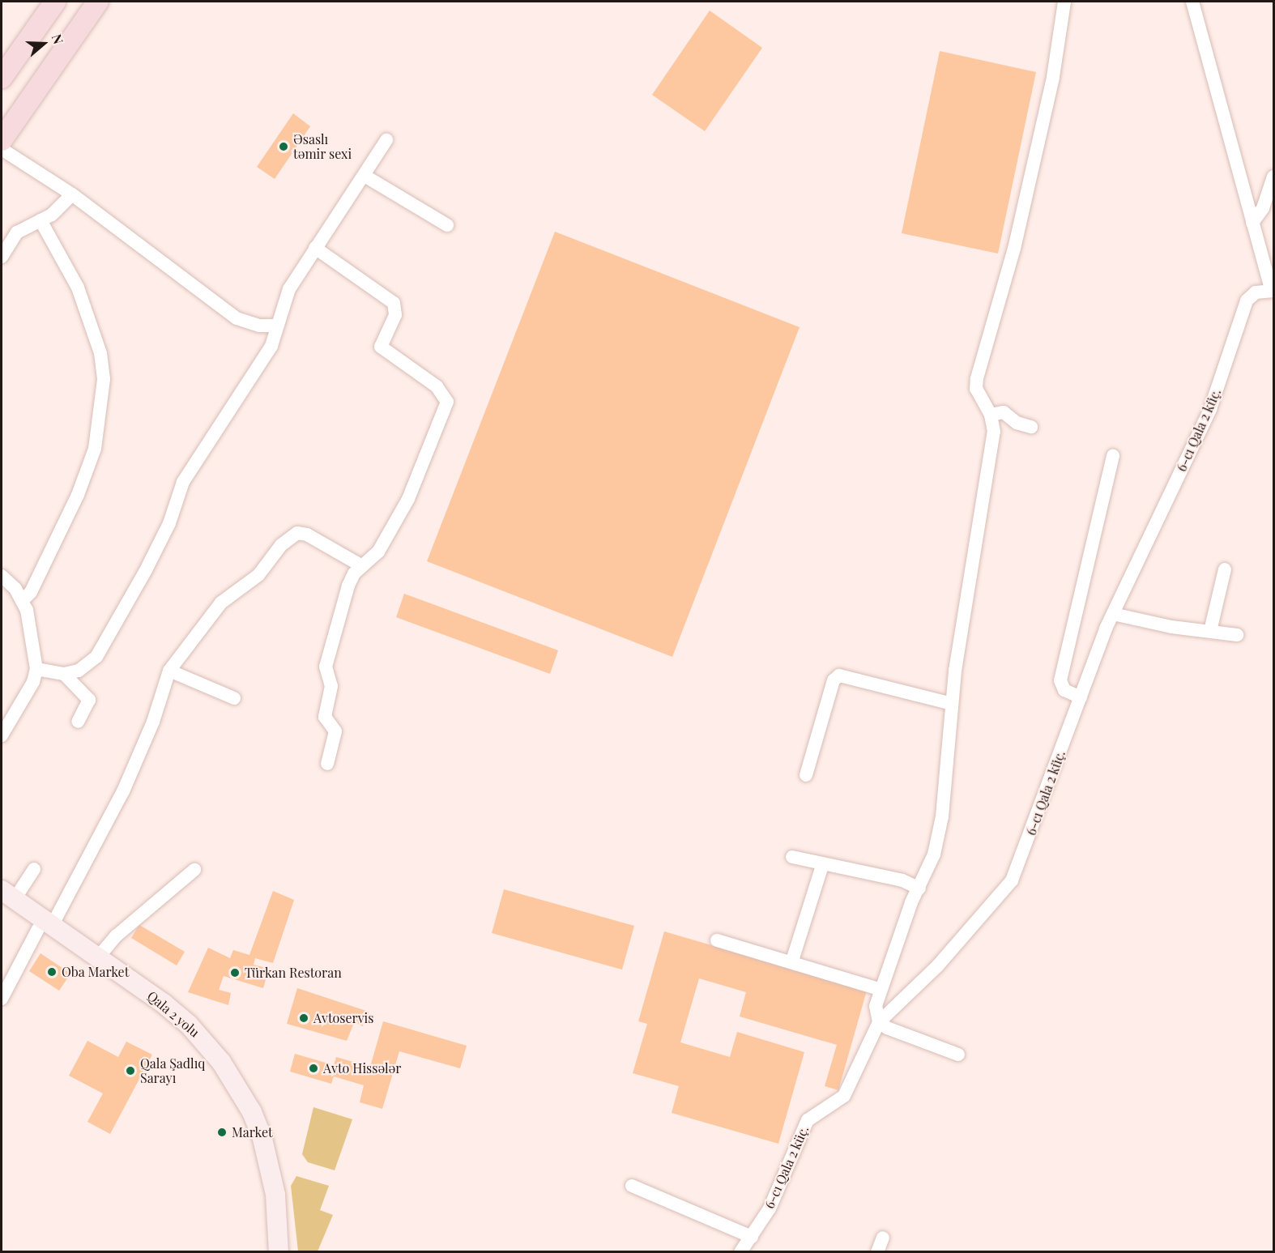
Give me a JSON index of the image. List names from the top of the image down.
{
  "streets": {
    "main road": ["Qala 2 yolu"],
    "street": ["6-cı Qala 2 küç."]
  },
  "places": [
    "Əsaslı təmir sexi",
    "Oba Market",
    "Türkan Restoran",
    "Avtoservis",
    "Avto Hissələr",
    "Qala Şadlıq Sarayı",
    "Market"
  ],
  "north": "right"
}
